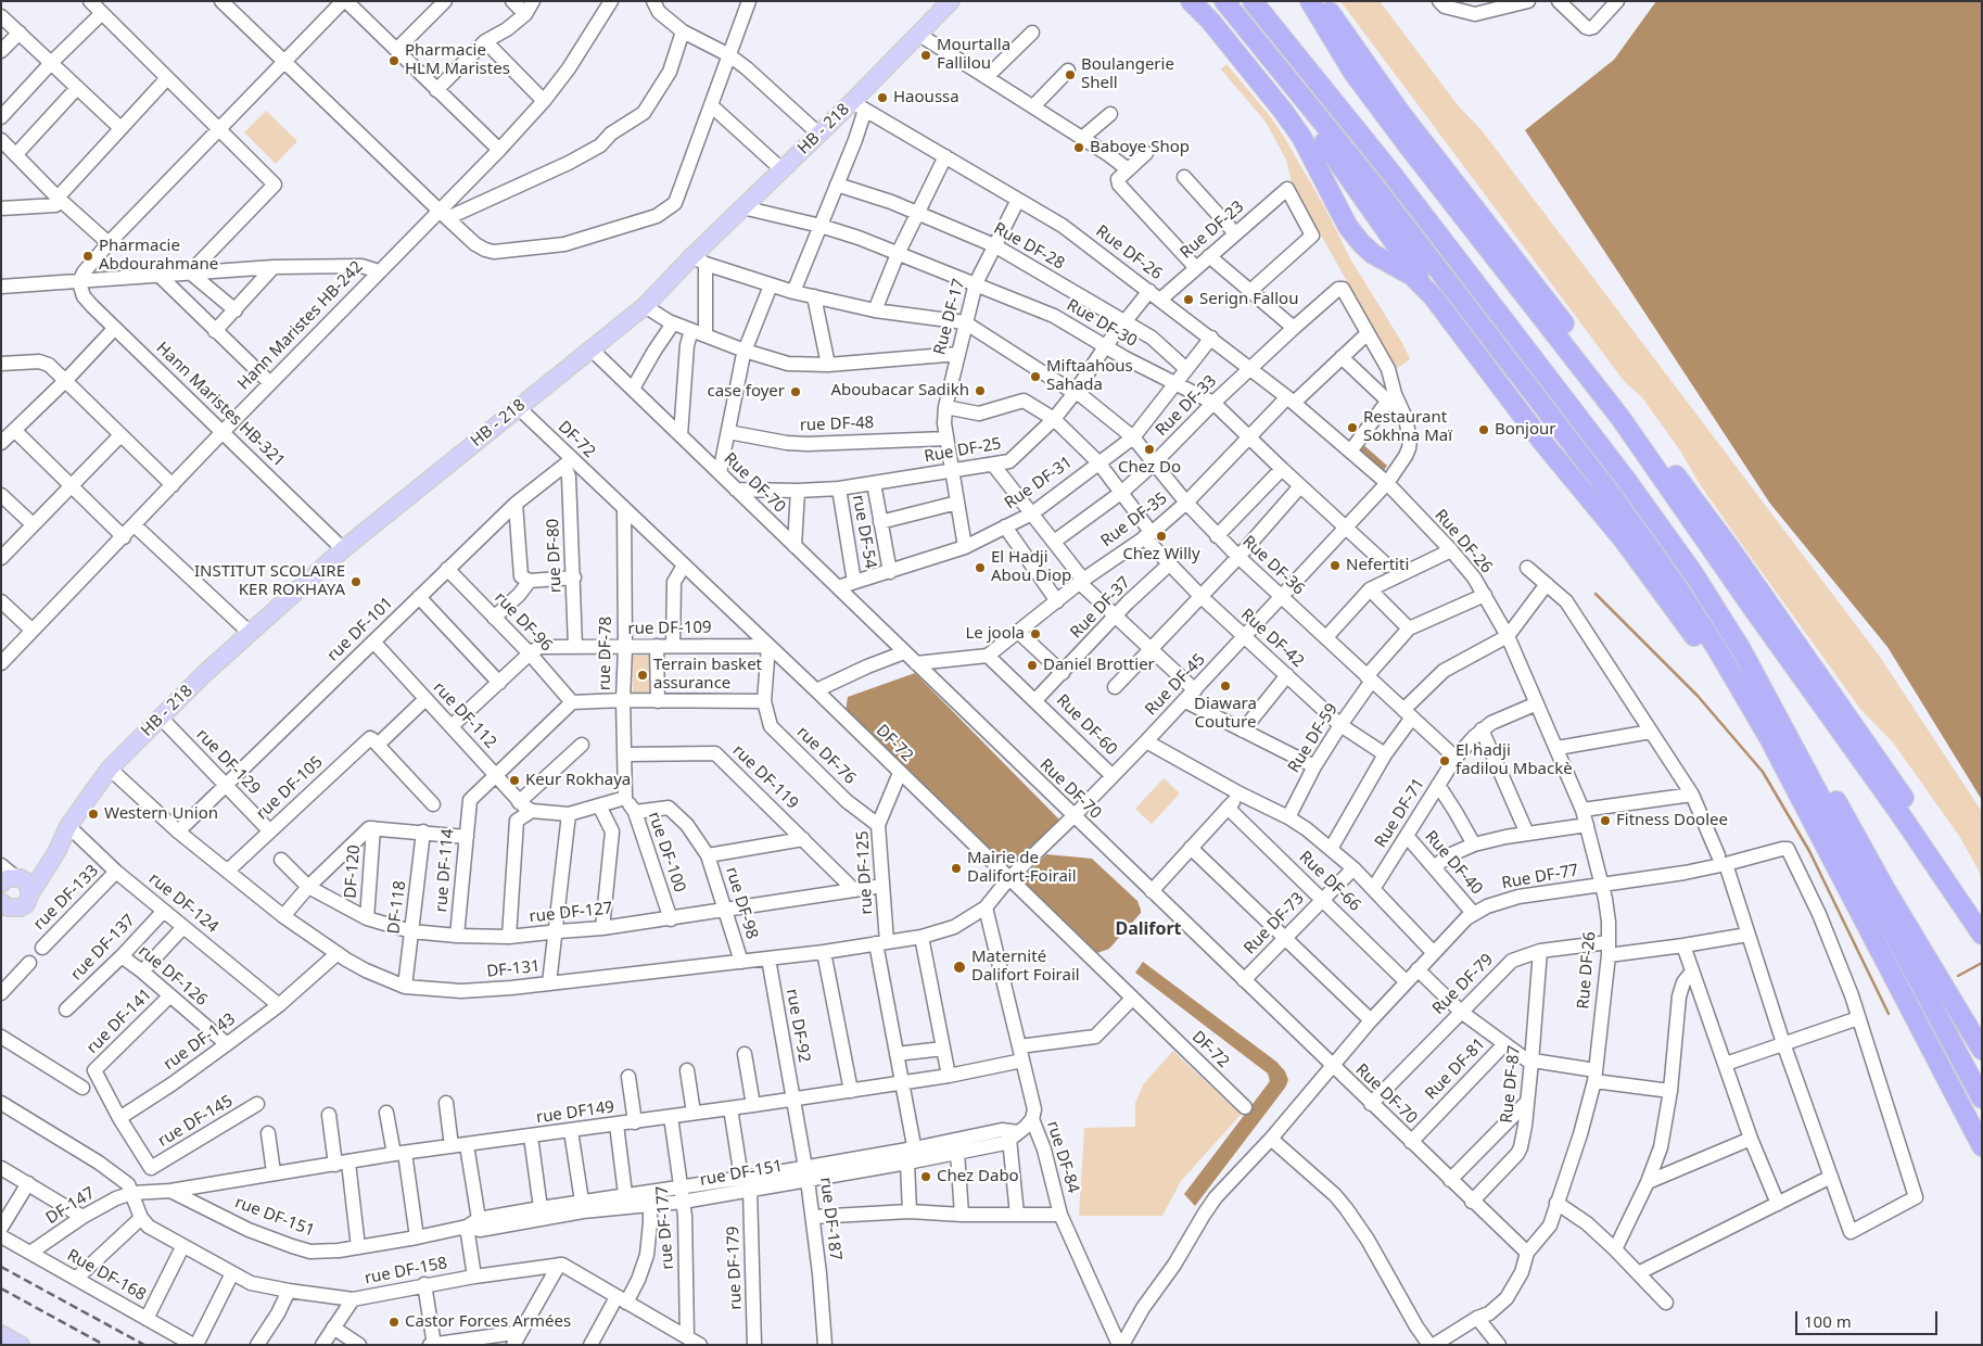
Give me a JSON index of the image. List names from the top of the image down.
{
  "streets": {
    "main road": ["HB - 218"],
    "street": [
      "Rue DF-23",
      "Rue DF-28",
      "Rue DF-26",
      "Rue DF-17",
      "Rue DF-30",
      "Hann Maristes HB-242",
      "Hann Maristes HB-321",
      "Rue DF-33",
      "rue DF-48",
      "DF-72",
      "Rue DF-25",
      "Rue DF-70",
      "Rue DF-31",
      "Rue DF-35",
      "rue DF-54",
      "rue DF-80",
      "Rue DF-36",
      "Rue DF-37",
      "rue DF-96",
      "rue DF-109",
      "rue DF-101",
      "Rue DF-42",
      "rue DF-78",
      "Rue DF-45",
      "rue DF-112",
      "Rue DF-60",
      "Rue DF-59",
      "rue DF-76",
      "rue DF-129",
      "rue DF-119",
      "rue DF-105",
      "Rue DF-71",
      "rue DF-100",
      "Rue DF-40",
      "rue DF-114",
      "DF-120",
      "rue DF-125",
      "Rue DF-77",
      "Rue DF-66",
      "rue DF-133",
      "rue DF-124",
      "rue DF-98",
      "DF-118",
      "rue DF-127",
      "Rue DF-73",
      "rue DF-137",
      "DF-131",
      "rue DF-126",
      "Rue DF-79",
      "rue DF-141",
      "rue DF-92",
      "rue DF-143",
      "Rue DF-81",
      "Rue DF-87",
      "rue DF149",
      "rue DF-145",
      "rue DF-84",
      "rue DF-151",
      "DF-147",
      "rue DF-187",
      "rue DF-177",
      "rue DF-179",
      "rue DF-158",
      "Rue DF-168"
    ]
  },
  "crossings": [
    ["HB - 218", "Rue DF-26"],
    ["HB - 218", "Rue DF-30"],
    ["HB - 218", "Hann Maristes HB-321"],
    ["HB - 218", "DF-72"],
    ["HB - 218", "Rue DF-70"],
    ["HB - 218", "rue DF-129"],
    ["HB - 218", "rue DF-124"],
    ["HB - 218", "DF-131"],
    ["Rue DF-23", "Rue DF-26"],
    ["Rue DF-23", "Rue DF-25"],
    ["Rue DF-28", "Rue DF-17"],
    ["Rue DF-28", "Rue DF-25"],
    ["Rue DF-28", "Rue DF-31"],
    ["Rue DF-26", "Rue DF-17"],
    ["Rue DF-26", "Rue DF-33"],
    ["Rue DF-26", "Rue DF-25"],
    ["Rue DF-26", "Rue DF-70"],
    ["Rue DF-26", "Rue DF-31"],
    ["Rue DF-26", "Rue DF-35"],
    ["Rue DF-26", "Rue DF-45"],
    ["Rue DF-26", "Rue DF-71"],
    ["Rue DF-26", "Rue DF-77"],
    ["Rue DF-26", "Rue DF-79"],
    ["Rue DF-17", "Rue DF-30"],
    ["Rue DF-17", "rue DF-48"],
    ["Rue DF-17", "Rue DF-25"],
    ["Rue DF-17", "Rue DF-31"],
    ["Rue DF-17", "Rue DF-36"],
    ["Rue DF-17", "Rue DF-42"],
    ["Rue DF-30", "Rue DF-33"],
    ["Rue DF-30", "Rue DF-25"],
    ["Rue DF-30", "Rue DF-31"],
    ["Rue DF-30", "Rue DF-35"],
    ["Rue DF-30", "Rue DF-45"],
    ["Hann Maristes HB-242", "Hann Maristes HB-321"],
    ["Rue DF-33", "Rue DF-36"],
    ["Rue DF-33", "Rue DF-42"],
    ["Rue DF-33", "Rue DF-45"],
    ["DF-72", "rue DF-80"],
    ["DF-72", "rue DF-109"],
    ["DF-72", "rue DF-101"],
    ["DF-72", "rue DF-78"],
    ["DF-72", "Rue DF-45"],
    ["DF-72", "rue DF-125"],
    ["DF-72", "rue DF149"],
    ["Rue DF-25", "Rue DF-70"],
    ["Rue DF-25", "rue DF-54"],
    ["Rue DF-25", "Rue DF-36"],
    ["Rue DF-25", "Rue DF-42"],
    ["Rue DF-70", "Rue DF-31"],
    ["Rue DF-70", "Rue DF-45"],
    ["Rue DF-70", "Rue DF-77"],
    ["Rue DF-70", "Rue DF-73"],
    ["Rue DF-70", "Rue DF-79"],
    ["Rue DF-70", "Rue DF-81"],
    ["Rue DF-70", "Rue DF-87"],
    ["Rue DF-31", "rue DF-54"],
    ["Rue DF-31", "Rue DF-36"],
    ["Rue DF-31", "Rue DF-42"],
    ["Rue DF-35", "Rue DF-36"],
    ["Rue DF-35", "Rue DF-42"],
    ["Rue DF-35", "Rue DF-45"],
    ["Rue DF-35", "Rue DF-60"],
    ["rue DF-80", "rue DF-109"],
    ["rue DF-80", "rue DF-101"],
    ["Rue DF-36", "Rue DF-45"],
    ["Rue DF-36", "Rue DF-59"],
    ["Rue DF-36", "Rue DF-71"],
    ["Rue DF-37", "Rue DF-42"],
    ["Rue DF-37", "Rue DF-60"],
    ["rue DF-96", "rue DF-109"],
    ["rue DF-96", "rue DF-101"],
    ["rue DF-109", "rue DF-78"],
    ["rue DF-101", "rue DF-112"],
    ["rue DF-101", "rue DF-129"],
    ["rue DF-101", "DF-131"],
    ["Rue DF-42", "Rue DF-45"],
    ["Rue DF-42", "Rue DF-59"],
    ["rue DF-78", "rue DF-119"],
    ["rue DF-78", "rue DF-100"],
    ["Rue DF-45", "Rue DF-60"],
    ["Rue DF-45", "DF-131"],
    ["Rue DF-45", "rue DF-84"],
    ["rue DF-112", "rue DF-114"],
    ["rue DF-76", "rue DF-125"],
    ["rue DF-129", "rue DF-105"],
    ["rue DF-119", "rue DF-127"],
    ["rue DF-105", "DF-131"],
    ["Rue DF-71", "Rue DF-40"],
    ["rue DF-100", "rue DF-98"],
    ["rue DF-100", "rue DF-127"],
    ["Rue DF-40", "Rue DF-77"],
    ["rue DF-114", "rue DF-127"],
    ["DF-120", "rue DF-127"],
    ["rue DF-125", "rue DF-127"],
    ["rue DF-125", "DF-131"],
    ["rue DF-125", "rue DF149"],
    ["rue DF-125", "rue DF-151"],
    ["Rue DF-77", "Rue DF-66"],
    ["Rue DF-77", "rue DF-84"],
    ["Rue DF-66", "Rue DF-73"],
    ["rue DF-133", "rue DF-124"],
    ["rue DF-124", "rue DF-137"],
    ["rue DF-124", "rue DF-143"],
    ["rue DF-98", "rue DF-127"],
    ["rue DF-98", "DF-131"],
    ["DF-118", "rue DF-127"],
    ["DF-118", "DF-131"],
    ["rue DF-137", "rue DF-126"],
    ["DF-131", "rue DF-92"],
    ["DF-131", "rue DF-143"],
    ["DF-131", "rue DF-84"],
    ["rue DF-126", "rue DF-141"],
    ["rue DF-126", "rue DF-143"],
    ["Rue DF-79", "Rue DF-87"],
    ["rue DF-141", "rue DF-143"],
    ["rue DF-141", "rue DF-145"],
    ["rue DF-92", "rue DF149"],
    ["rue DF-92", "rue DF-187"],
    ["rue DF-143", "rue DF-145"],
    ["rue DF149", "rue DF-84"],
    ["rue DF149", "rue DF-151"],
    ["rue DF149", "DF-147"],
    ["rue DF149", "rue DF-187"],
    ["rue DF149", "rue DF-177"],
    ["rue DF-84", "rue DF-151"],
    ["rue DF-151", "rue DF-187"],
    ["rue DF-151", "rue DF-177"],
    ["rue DF-151", "rue DF-179"],
    ["DF-147", "Rue DF-168"]
  ],
  "districts": ["Dalifort"],
  "places": [
    "Mourtalla Fallilou",
    "Pharmacie HLM Maristes",
    "Boulangerie Shell",
    "Haoussa",
    "Baboye Shop",
    "Pharmacie Abdourahmane",
    "Serign Fallou",
    "Miftaahous Sahada",
    "Aboubacar Sadikh",
    "case foyer",
    "Restaurant Sokhna Maï",
    "Bonjour",
    "Chez Do",
    "Chez Willy",
    "Nefertiti",
    "El Hadji Abou Diop",
    "INSTITUT SCOLAIRE KER ROKHAYA",
    "Le joola",
    "Daniel Brottier",
    "Terrain basket assurance",
    "Diawara Couture",
    "El hadji fadilou Mbackè",
    "Keur Rokhaya",
    "Western Union",
    "Fitness Doolee",
    "Mairie de Dalifort-Foirail",
    "Maternité Dalifort Foirail",
    "Chez Dabo",
    "Castor Forces Armées"
  ],
  "scale_bar": "100 m"
}
